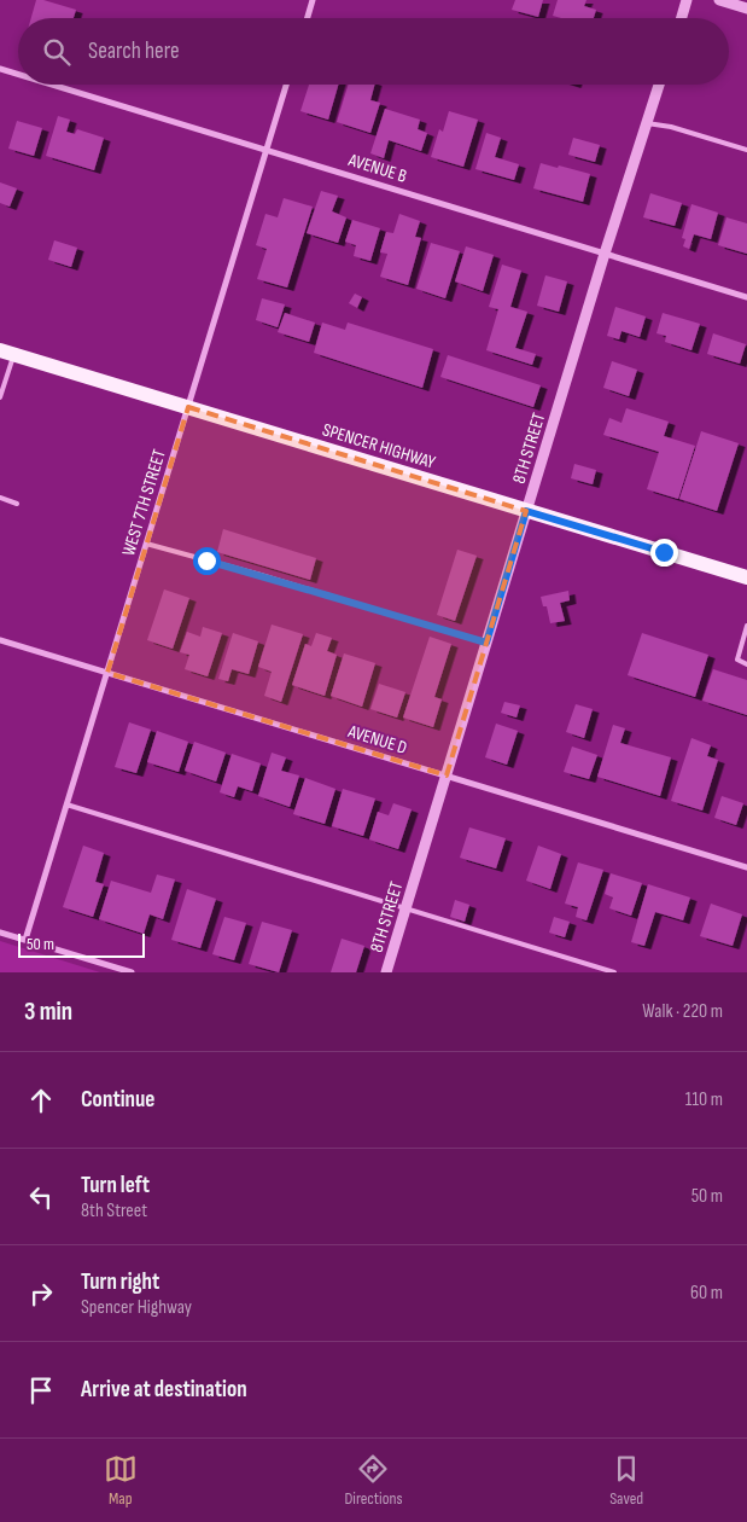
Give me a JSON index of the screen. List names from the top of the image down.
{
  "streets": {
    "main road": ["SPENCER HIGHWAY"],
    "street": [
      "AVENUE B",
      "8TH STREET",
      "WEST 7TH STREET",
      "AVENUE D"
    ]
  },
  "crossings": [
    ["AVENUE B", "8TH STREET"],
    ["AVENUE B", "WEST 7TH STREET"],
    ["SPENCER HIGHWAY", "8TH STREET"],
    ["SPENCER HIGHWAY", "WEST 7TH STREET"],
    ["8TH STREET", "AVENUE D"],
    ["WEST 7TH STREET", "AVENUE D"]
  ],
  "scale_bar": "50 m",
  "page": {
    "search": "Search here",
    "scale": "50 m",
    "heading": ["3 min", "Walk · 220 m"],
    "list": [
      ["Continue", "110 m"],
      ["Turn left", "8th Street", "50 m"],
      ["Turn right", "Spencer Highway", "60 m"],
      "Arrive at destination"
    ],
    "nav": ["Map", "Directions", "Saved"]
  }
}
